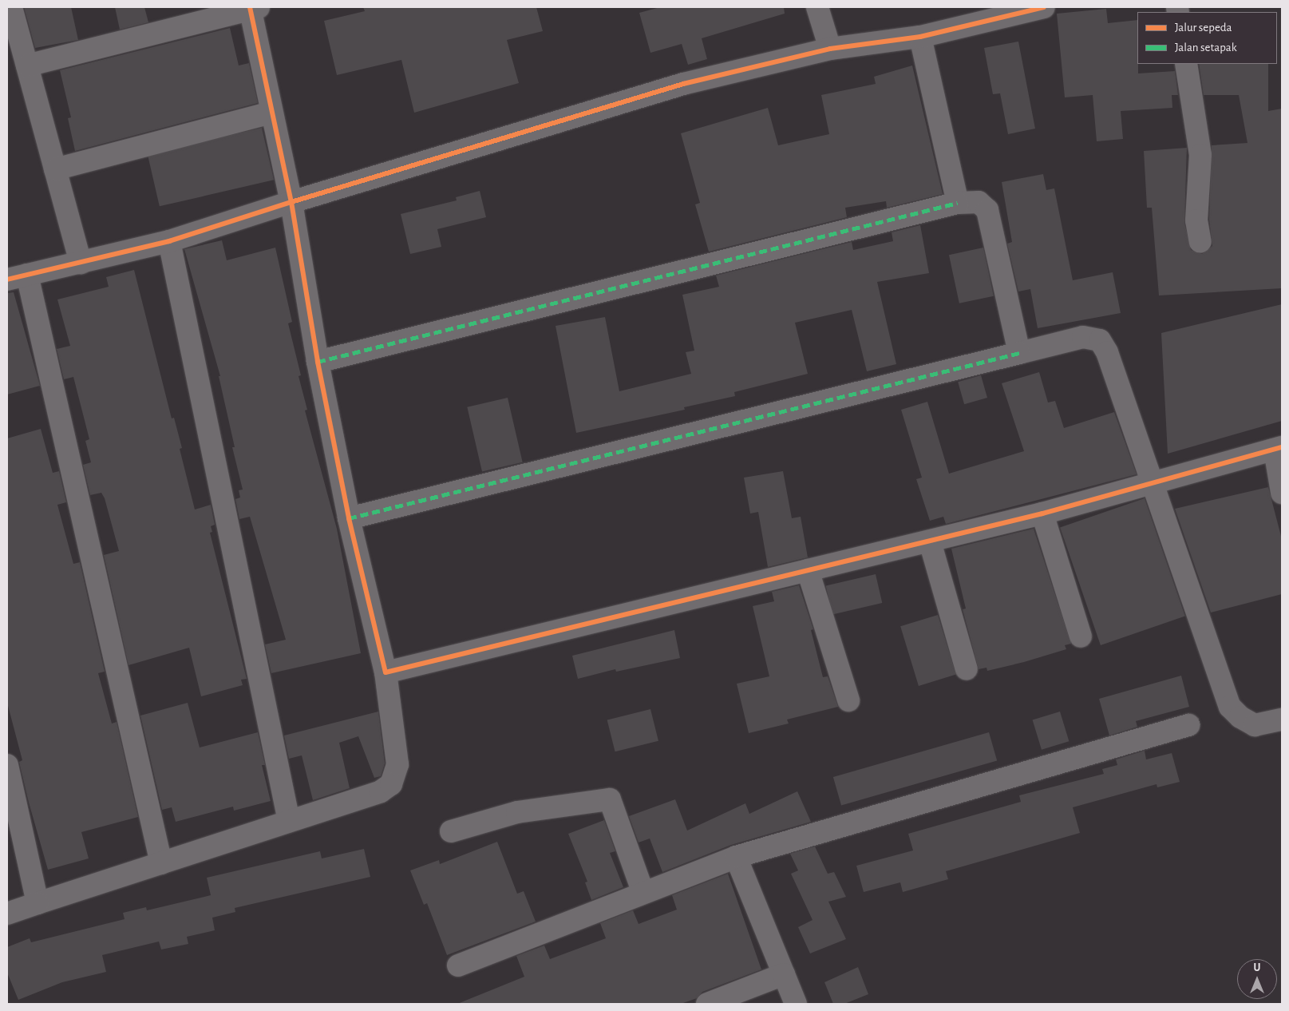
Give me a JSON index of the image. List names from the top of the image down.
{
  "legend": ["Jalur sepeda", "Jalan setapak"],
  "north": "top"
}
